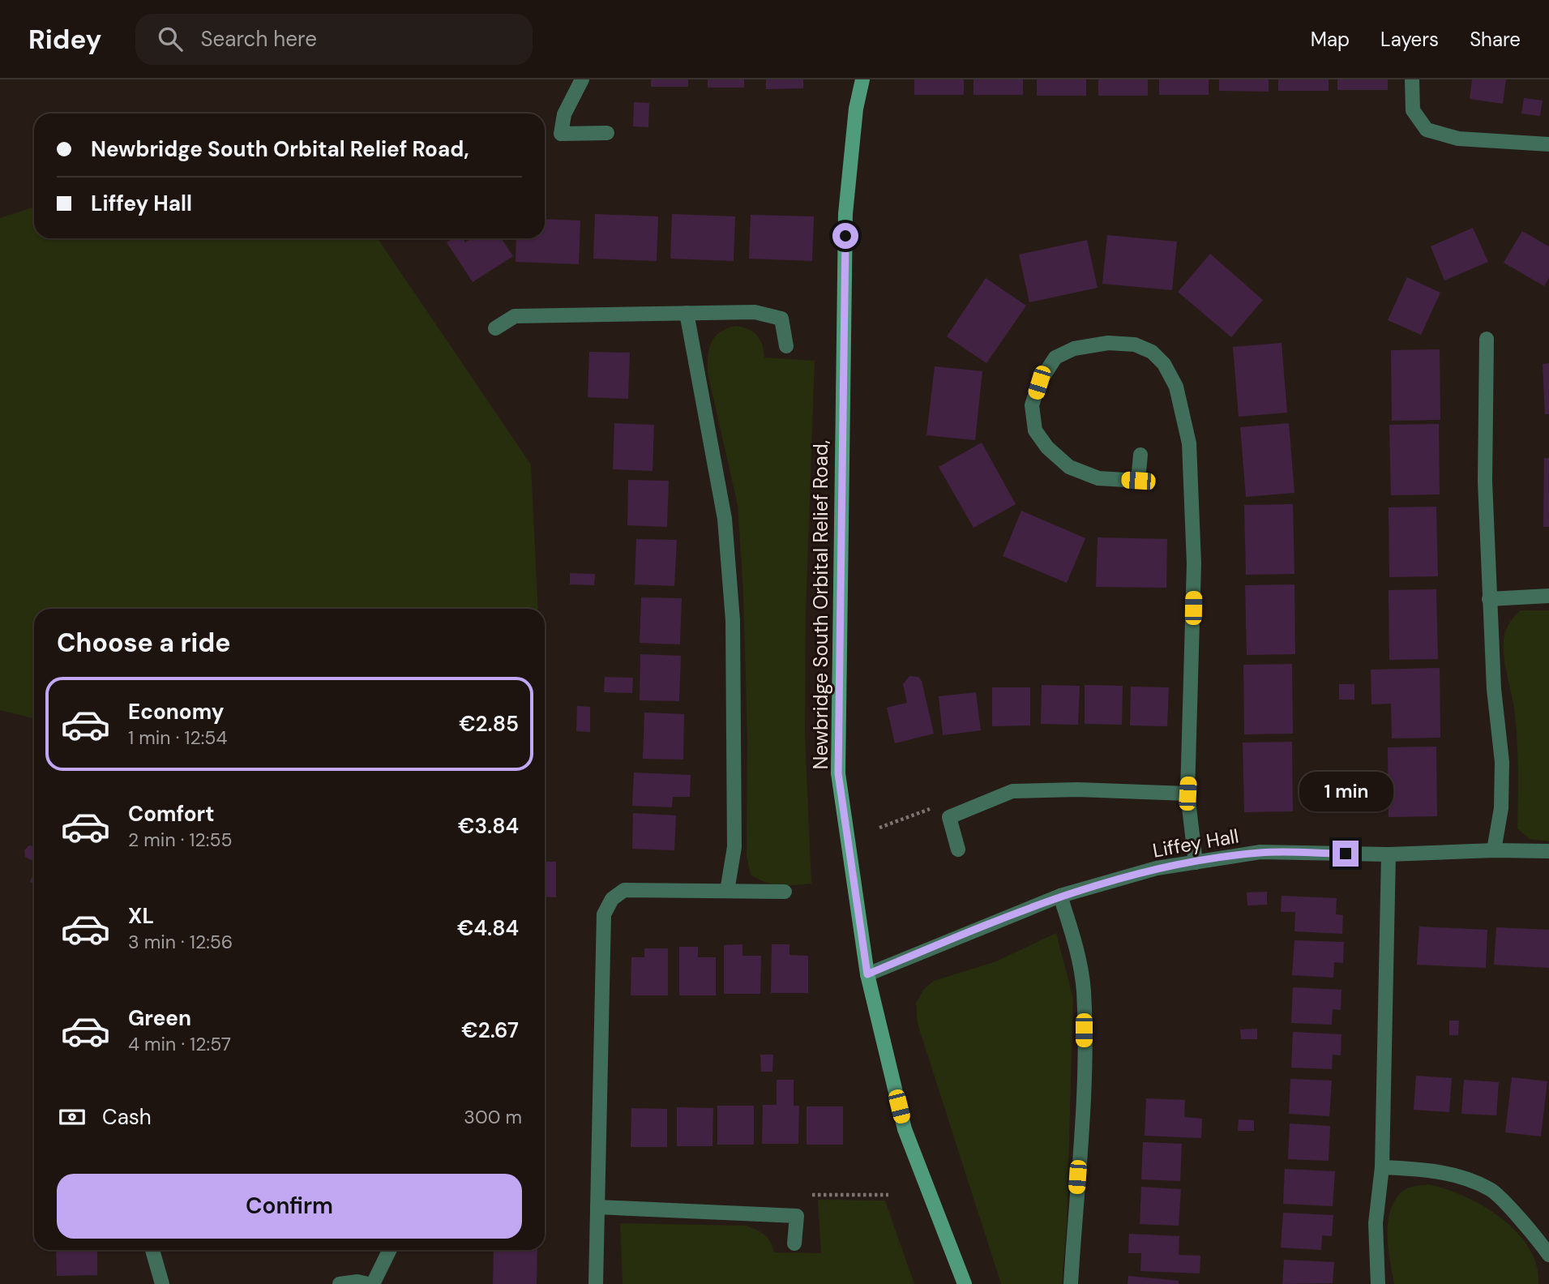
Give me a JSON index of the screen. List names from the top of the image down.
{
  "streets": {
    "street": ["Newbridge South Orbital Relief Road,", "Liffey Hall"]
  },
  "crossings": [
    ["Newbridge South Orbital Relief Road,", "Liffey Hall"]
  ],
  "page": {
    "header": "Ridey",
    "search": "Search here",
    "nav": ["Map", "Layers", "Share"],
    "banner": ["Newbridge South Orbital Relief Road,", "Liffey Hall"],
    "heading": "Choose a ride",
    "list": [
      {
        "name": "Economy",
        "note": "1 min · 12:54",
        "value": "€2.85"
      },
      {
        "name": "Comfort",
        "note": "2 min · 12:55",
        "value": "€3.84"
      },
      {
        "name": "XL",
        "note": "3 min · 12:56",
        "value": "€4.84"
      },
      {
        "name": "Green",
        "note": "4 min · 12:57",
        "value": "€2.67"
      }
    ],
    "bubble": "1 min",
    "pay": ["Cash", "300 m"],
    "buttons": "Confirm"
  }
}
